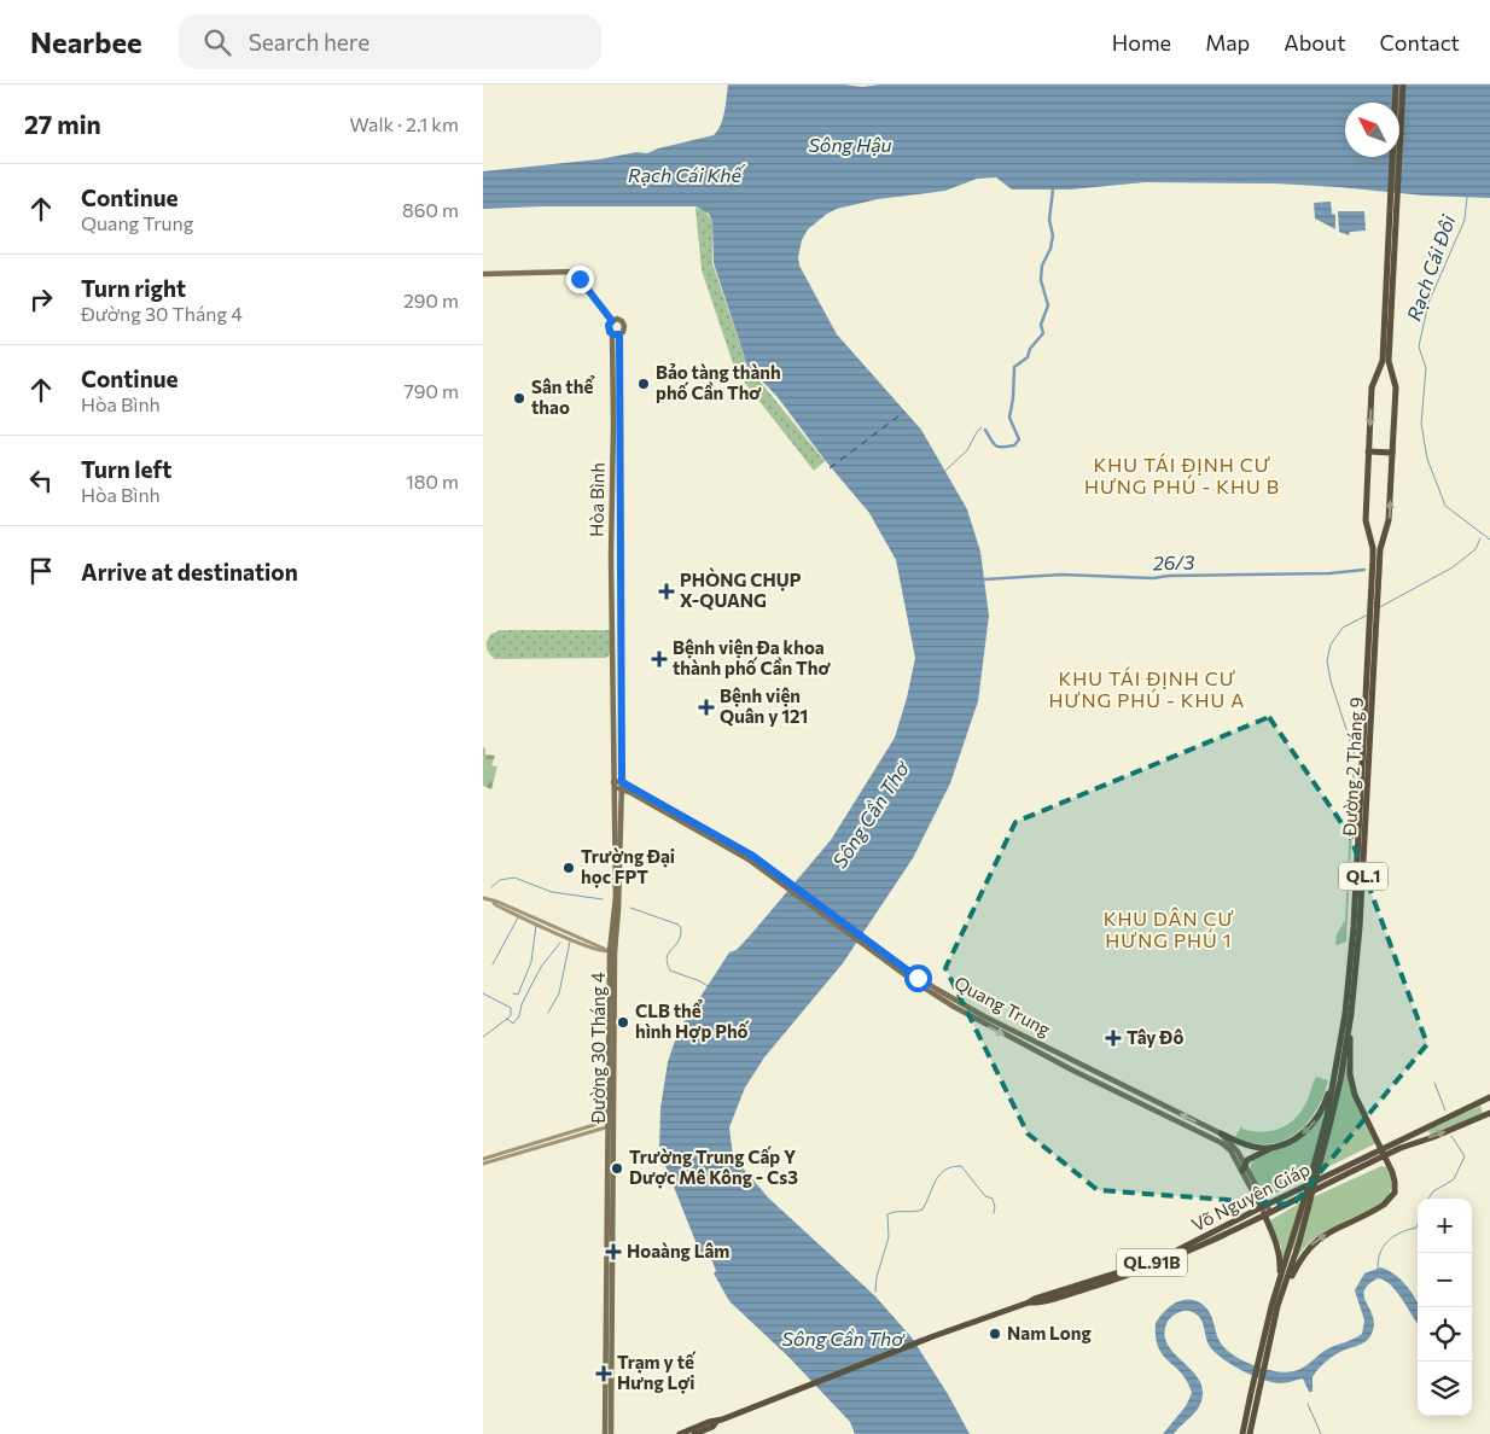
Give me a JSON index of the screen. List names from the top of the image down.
{
  "streets": {
    "highway": [
      "Đường 2 Tháng 9",
      "QL.1",
      "Võ Nguyên Giáp",
      "QL.91B"
    ],
    "main road": ["Hòa Bình", "Quang Trung", "Đường 30 Tháng 4"]
  },
  "crossings": [
    ["Hòa Bình", "Đường 30 Tháng 4"],
    ["Đường 2 Tháng 9", "QL.1"],
    ["Quang Trung", "Đường 30 Tháng 4"],
    ["Quang Trung", "Võ Nguyên Giáp"],
    ["Võ Nguyên Giáp", "QL.91B"]
  ],
  "districts": ["KHU TÁI ĐỊNH CƯ HƯNG PHÚ - KHU B", "KHU TÁI ĐỊNH CƯ HƯNG PHÚ - KHU A", "KHU DÂN CƯ HƯNG PHÚ 1"],
  "water": [
    "Sông Hậu",
    "Rạch Cái Khế",
    "Rạch Cái Đôi",
    "26/3",
    "Sông Cần Thơ"
  ],
  "places": {
    "other": [
      "Bảo tàng thành phố Cần Thơ",
      "Sân thể thao",
      "Trường Đại học FPT",
      "CLB thể hình Hợp Phố",
      "Trường Trung Cấp Y Dược Mê Kông - Cs3",
      "Nam Long"
    ],
    "health": [
      "PHÒNG CHỤP X-QUANG",
      "Bệnh viện Đa khoa thành phố Cần Thơ",
      "Bệnh viện Quân y 121",
      "Tây Đô",
      "Hoaàng Lâm",
      "Trạm y tế Hưng Lợi"
    ]
  },
  "north": "top left",
  "page": {
    "header": "Nearbee",
    "search": "Search here",
    "nav": [
      "Home",
      "Map",
      "About",
      "Contact"
    ],
    "heading": ["27 min", "Walk · 2.1 km"],
    "list": [
      ["Continue", "Quang Trung", "860 m"],
      ["Turn right", "Đường 30 Tháng 4", "290 m"],
      ["Continue", "Hòa Bình", "790 m"],
      ["Turn left", "Hòa Bình", "180 m"],
      "Arrive at destination"
    ],
    "map_buttons": ["+", "−"]
  }
}
